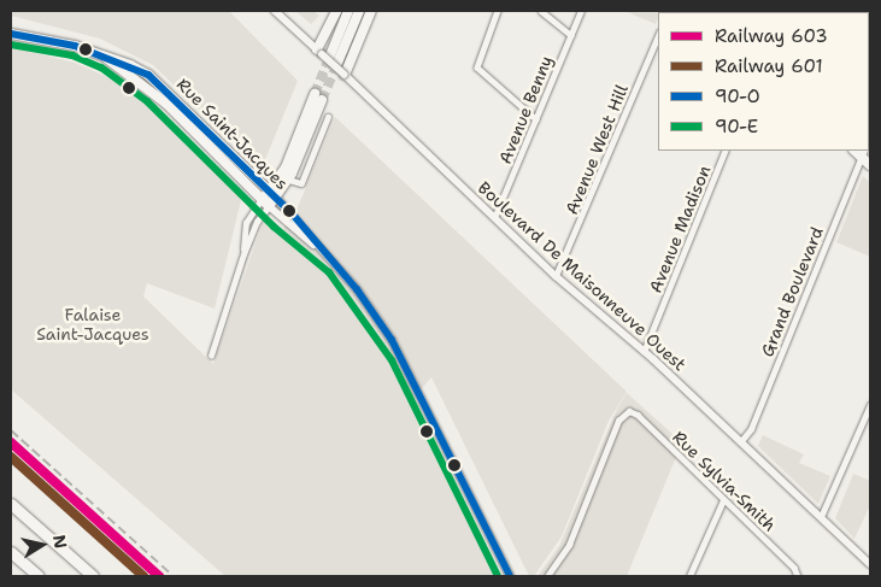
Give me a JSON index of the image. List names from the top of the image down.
{
  "streets": {
    "main road": ["Rue Saint-Jacques"],
    "street": [
      "Avenue Benny",
      "Avenue West Hill",
      "Avenue Madison",
      "Boulevard De Maisonneuve Ouest",
      "Grand Boulevard",
      "Rue Sylvia-Smith"
    ]
  },
  "crossings": [
    ["Avenue Benny", "Boulevard De Maisonneuve Ouest"],
    ["Avenue West Hill", "Boulevard De Maisonneuve Ouest"],
    ["Avenue Madison", "Boulevard De Maisonneuve Ouest"],
    ["Boulevard De Maisonneuve Ouest", "Grand Boulevard"]
  ],
  "parks": ["Falaise Saint-Jacques"],
  "lines": [
    "transit line 90-O",
    "transit line 90-E",
    "rail line 603",
    "rail line 601"
  ],
  "legend": [
    "Railway 603",
    "Railway 601",
    "90-O",
    "90-E"
  ],
  "north": "right"
}
